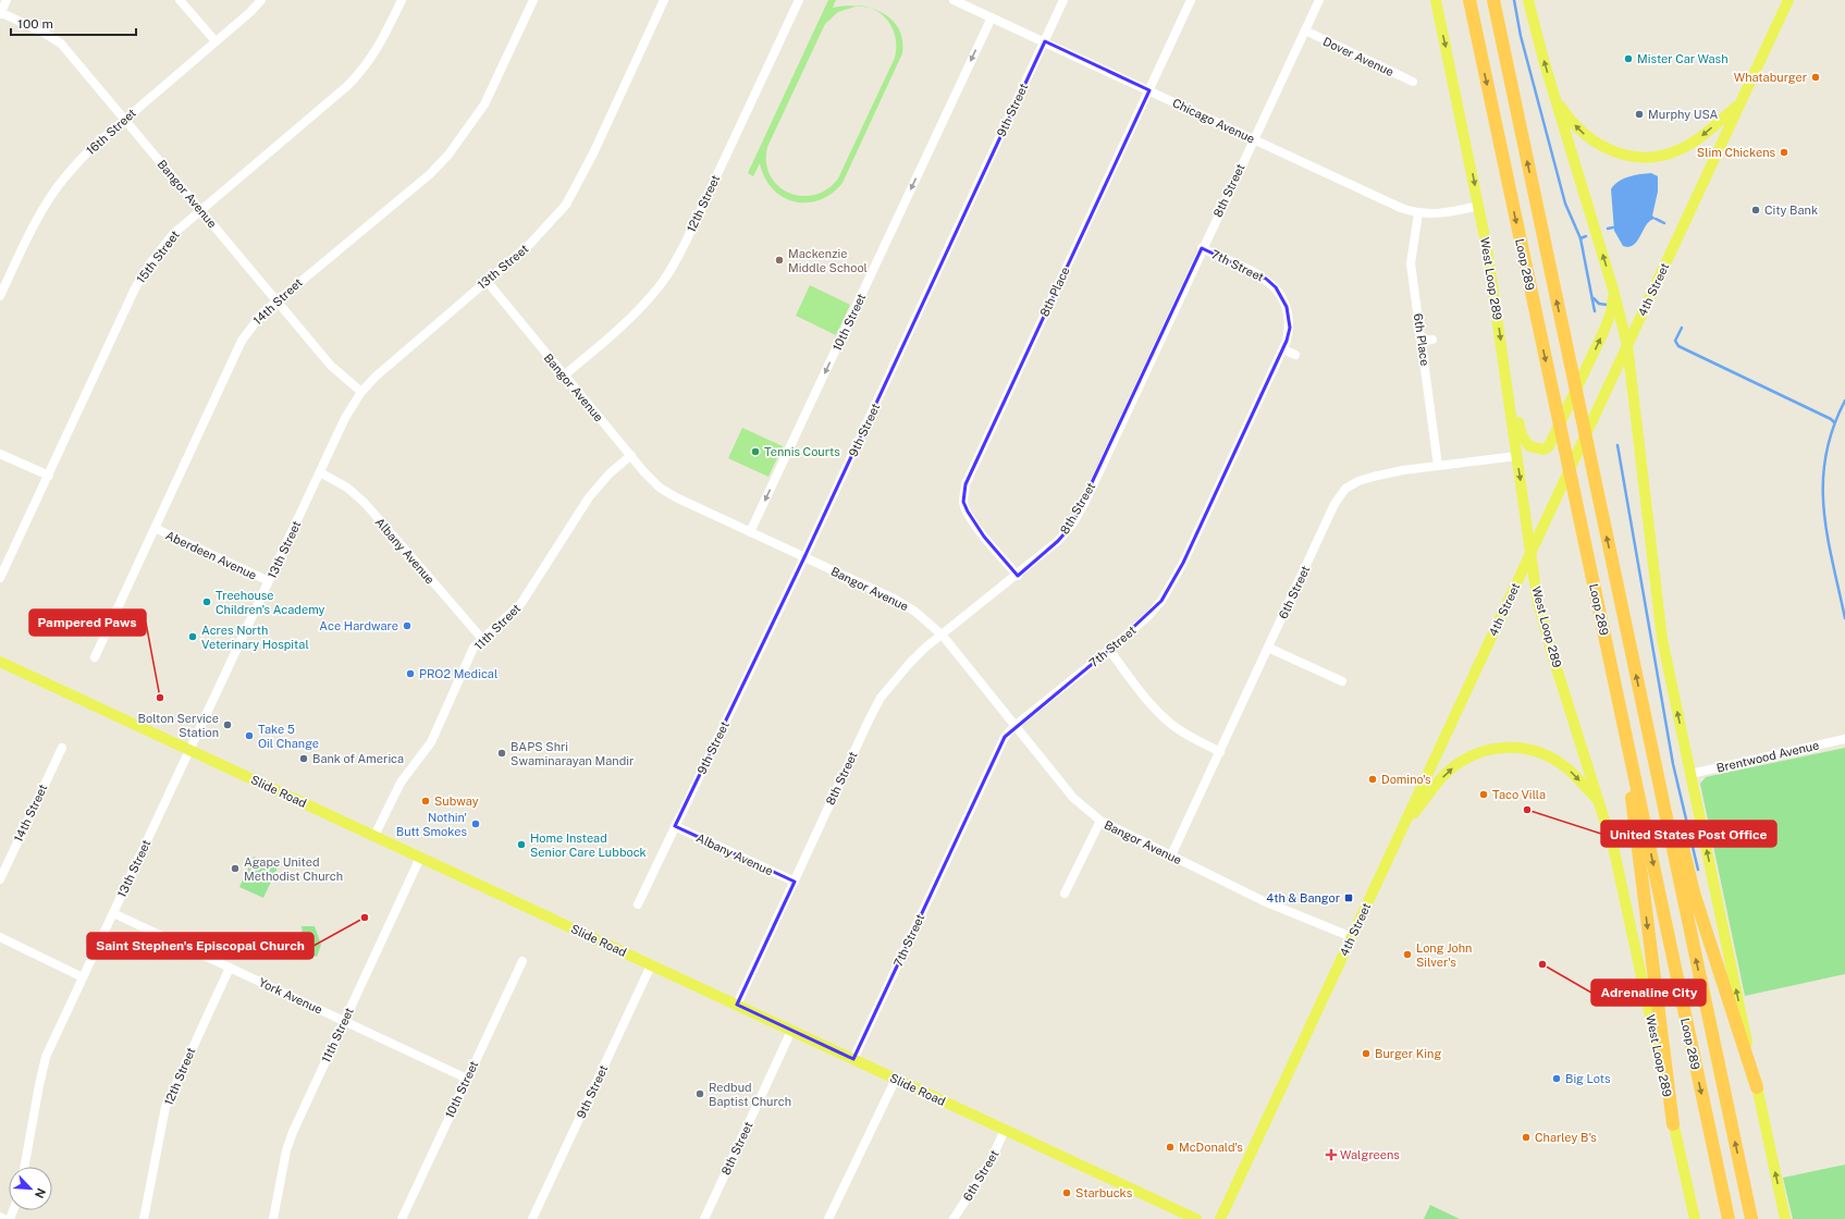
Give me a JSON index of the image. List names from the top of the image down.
{
  "streets": {
    "highway": ["Loop 289"],
    "main road": ["West Loop 289", "4th Street", "Slide Road"],
    "street": [
      "Dover Avenue",
      "9th Street",
      "Chicago Avenue",
      "16th Street",
      "8th Street",
      "Bangor Avenue",
      "12th Street",
      "15th Street",
      "7th Street",
      "13th Street",
      "8th Place",
      "14th Street",
      "10th Street",
      "6th Place",
      "Albany Avenue",
      "Aberdeen Avenue",
      "6th Street",
      "11th Street",
      "Brentwood Avenue",
      "York Avenue"
    ]
  },
  "crossings": [
    ["Dover Avenue", "8th Street"],
    ["9th Street", "Chicago Avenue"],
    ["9th Street", "Bangor Avenue"],
    ["9th Street", "Albany Avenue"],
    ["9th Street", "Slide Road"],
    ["Chicago Avenue", "8th Street"],
    ["Chicago Avenue", "West Loop 289"],
    ["Chicago Avenue", "8th Place"],
    ["Chicago Avenue", "10th Street"],
    ["Chicago Avenue", "6th Place"],
    ["16th Street", "Bangor Avenue"],
    ["8th Street", "Bangor Avenue"],
    ["8th Street", "7th Street"],
    ["8th Street", "8th Place"],
    ["8th Street", "Albany Avenue"],
    ["8th Street", "Slide Road"],
    ["Bangor Avenue", "12th Street"],
    ["Bangor Avenue", "15th Street"],
    ["Bangor Avenue", "7th Street"],
    ["Bangor Avenue", "13th Street"],
    ["Bangor Avenue", "4th Street"],
    ["Bangor Avenue", "14th Street"],
    ["Bangor Avenue", "10th Street"],
    ["Bangor Avenue", "6th Street"],
    ["Bangor Avenue", "11th Street"],
    ["12th Street", "York Avenue"],
    ["7th Street", "Slide Road"],
    ["13th Street", "Albany Avenue"],
    ["13th Street", "Aberdeen Avenue"],
    ["13th Street", "Slide Road"],
    ["13th Street", "York Avenue"],
    ["West Loop 289", "4th Street"],
    ["West Loop 289", "6th Street"],
    ["14th Street", "Aberdeen Avenue"],
    ["10th Street", "York Avenue"],
    ["6th Place", "6th Street"],
    ["Albany Avenue", "11th Street"],
    ["6th Street", "Slide Road"],
    ["11th Street", "Slide Road"],
    ["11th Street", "York Avenue"]
  ],
  "one_way": ["West Loop 289", "10th Street"],
  "places": {
    "other": [
      "Mister Car Wash",
      "Whataburger",
      "Murphy USA",
      "Slim Chickens",
      "City Bank",
      "Mackenzie Middle School",
      "Tennis Courts",
      "Treehouse Children's Academy",
      "Ace Hardware",
      "Acres North Veterinary Hospital",
      "PRO2 Medical",
      "Pampered Paws",
      "Bolton Service Station",
      "Take 5 Oil Change",
      "BAPS Shri Swaminarayan Mandir",
      "Bank of America",
      "Domino's",
      "Taco Villa",
      "Subway",
      "United States Post Office",
      "Nothin' Butt Smokes",
      "Home Instead Senior Care Lubbock",
      "Agape United Methodist Church",
      "Saint Stephen's Episcopal Church",
      "Long John Silver's",
      "Adrenaline City",
      "Burger King",
      "Big Lots",
      "Redbud Baptist Church",
      "Charley B's",
      "McDonald's",
      "Starbucks"
    ],
    "transit": ["4th & Bangor"],
    "health": ["Walgreens"]
  },
  "scale_bar": "100 m",
  "north": "bottom right"
}
